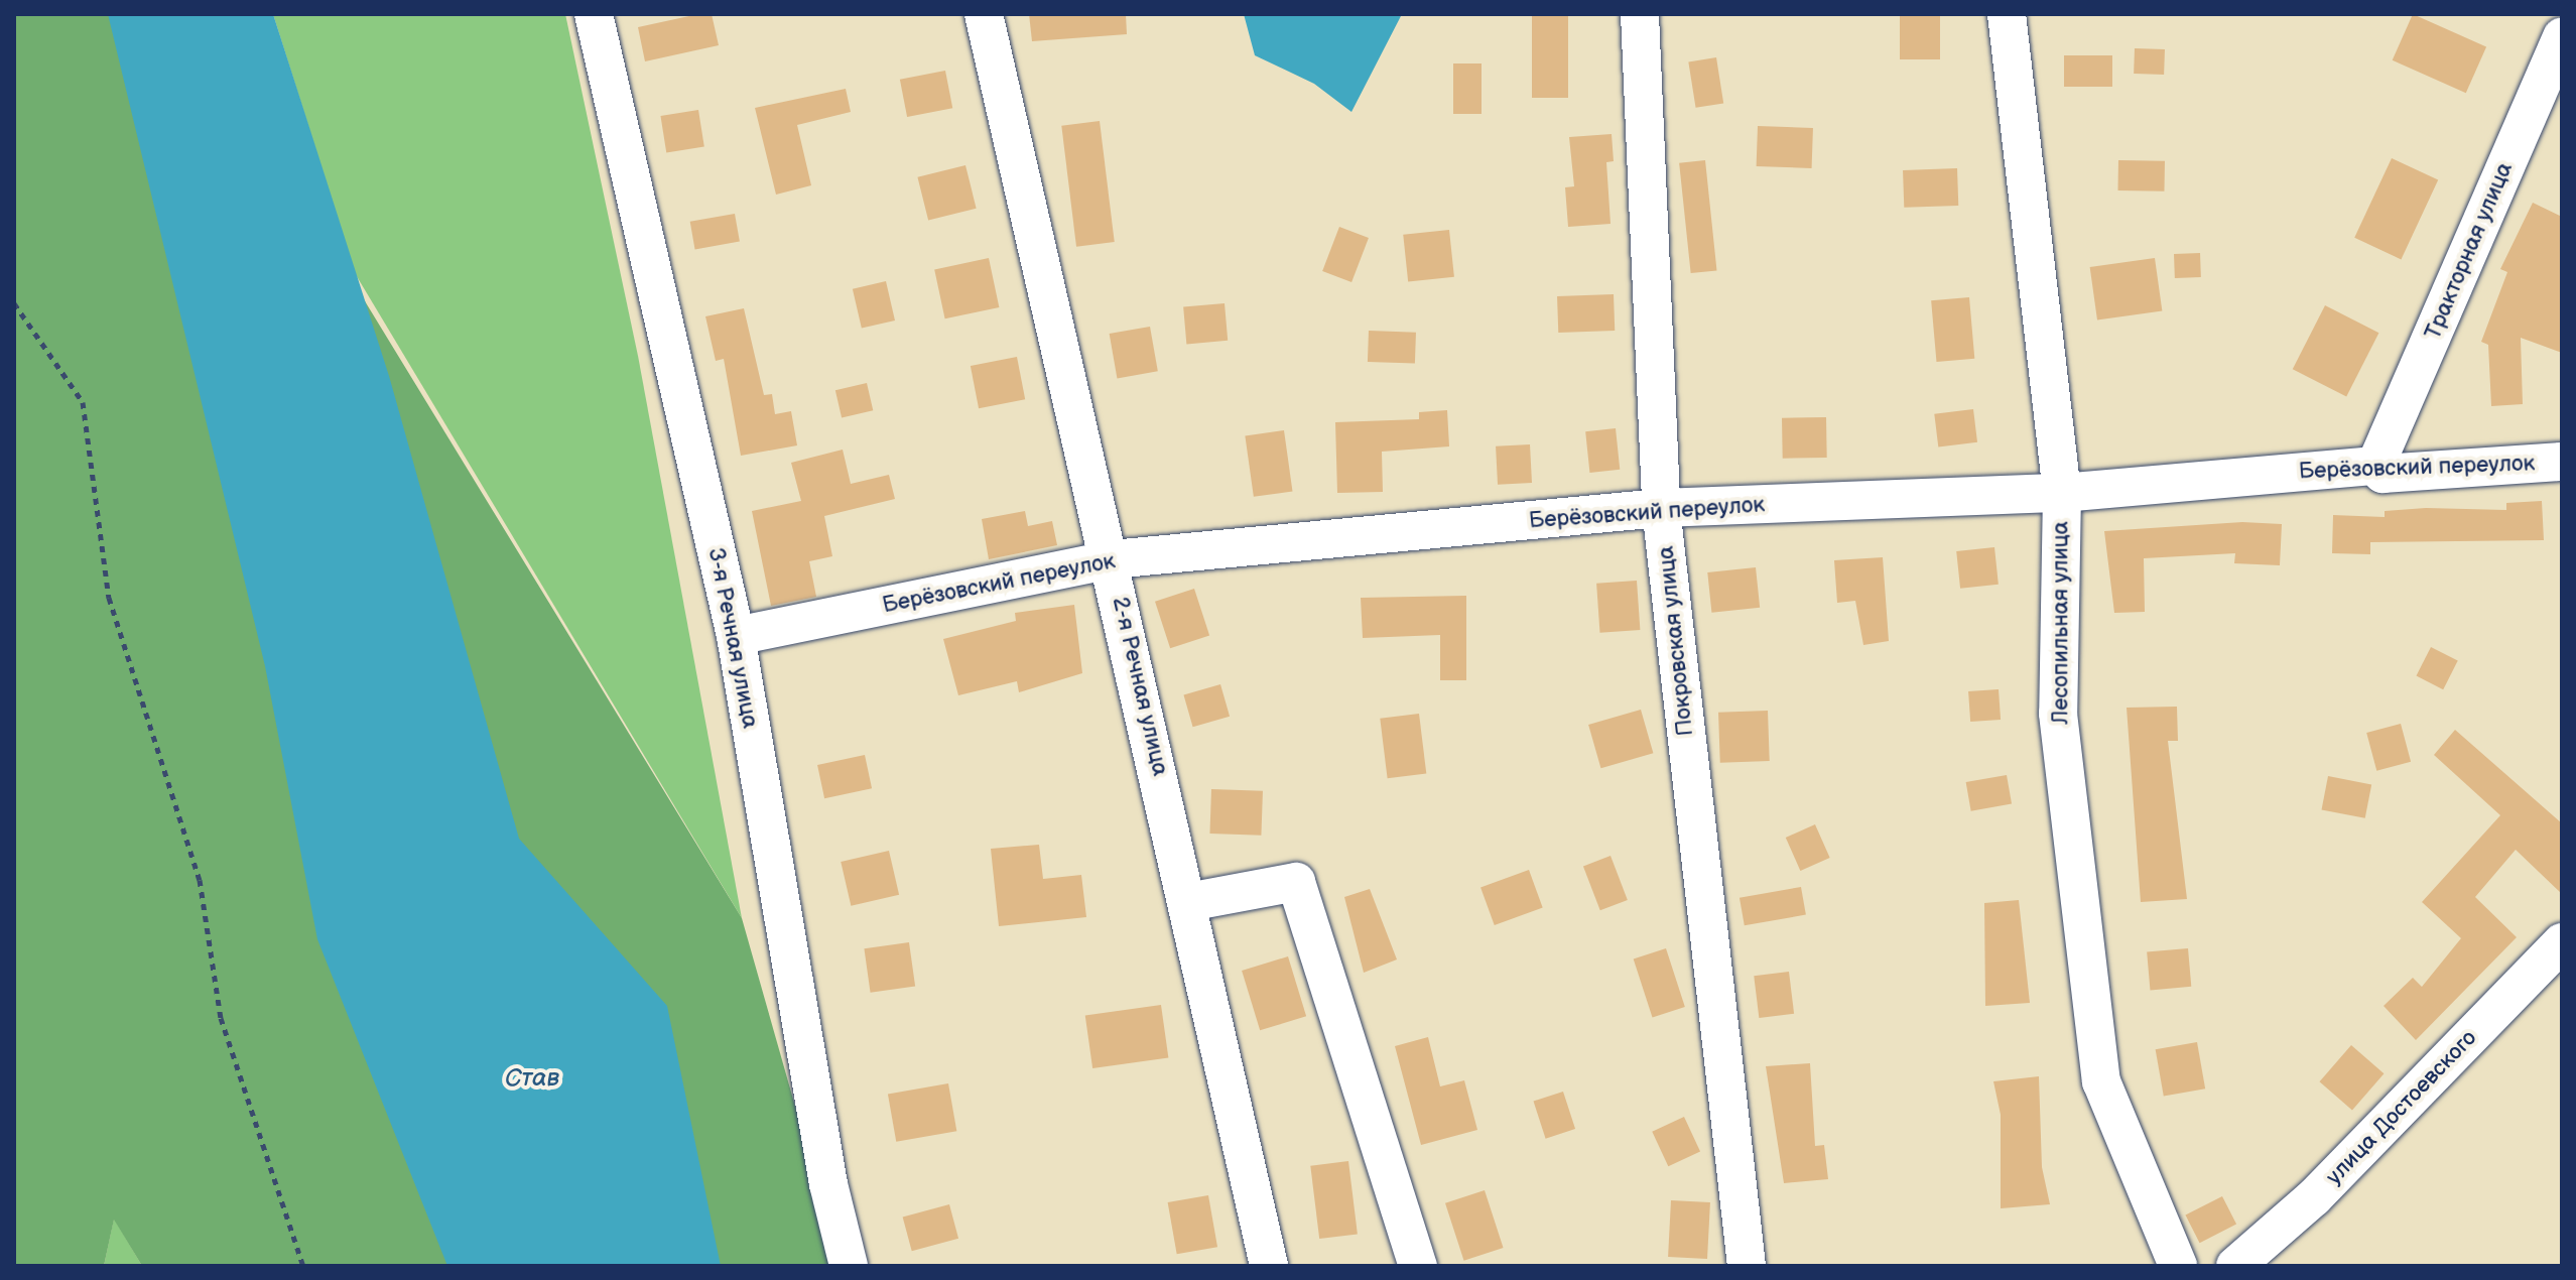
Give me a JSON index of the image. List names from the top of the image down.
{
  "streets": {
    "street": [
      "Тракторная улица",
      "Берёзовский переулок",
      "Лесопильная улица",
      "3-я Речная улица",
      "Покровская улица",
      "2-я Речная улица",
      "улица Достоевского"
    ]
  },
  "crossings": [
    ["Тракторная улица", "Берёзовский переулок"],
    ["Берёзовский переулок", "Лесопильная улица"],
    ["Берёзовский переулок", "3-я Речная улица"],
    ["Берёзовский переулок", "Покровская улица"],
    ["Берёзовский переулок", "2-я Речная улица"]
  ],
  "water": ["Став"]
}
